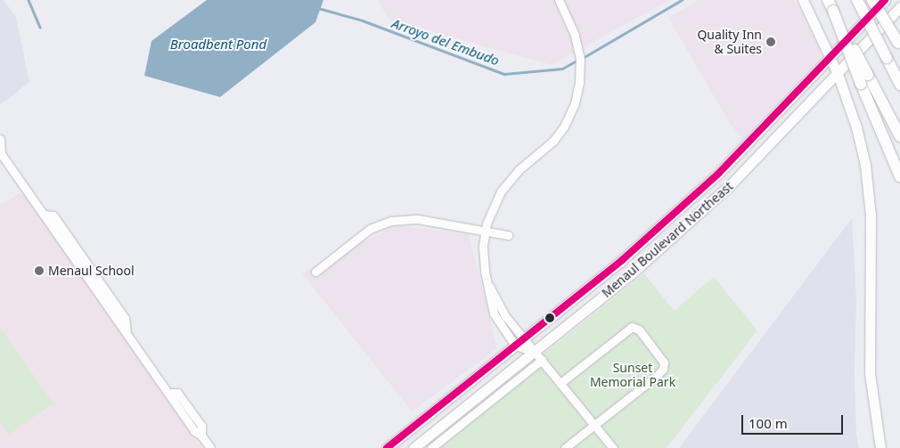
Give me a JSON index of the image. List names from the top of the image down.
{
  "streets": {
    "main road": ["Menaul Boulevard Northeast"]
  },
  "water": ["Arroyo del Embudo", "Broadbent Pond"],
  "parks": ["Sunset Memorial Park"],
  "places": ["Quality Inn & Suites", "Menaul School"],
  "scale_bar": "100 m"
}
